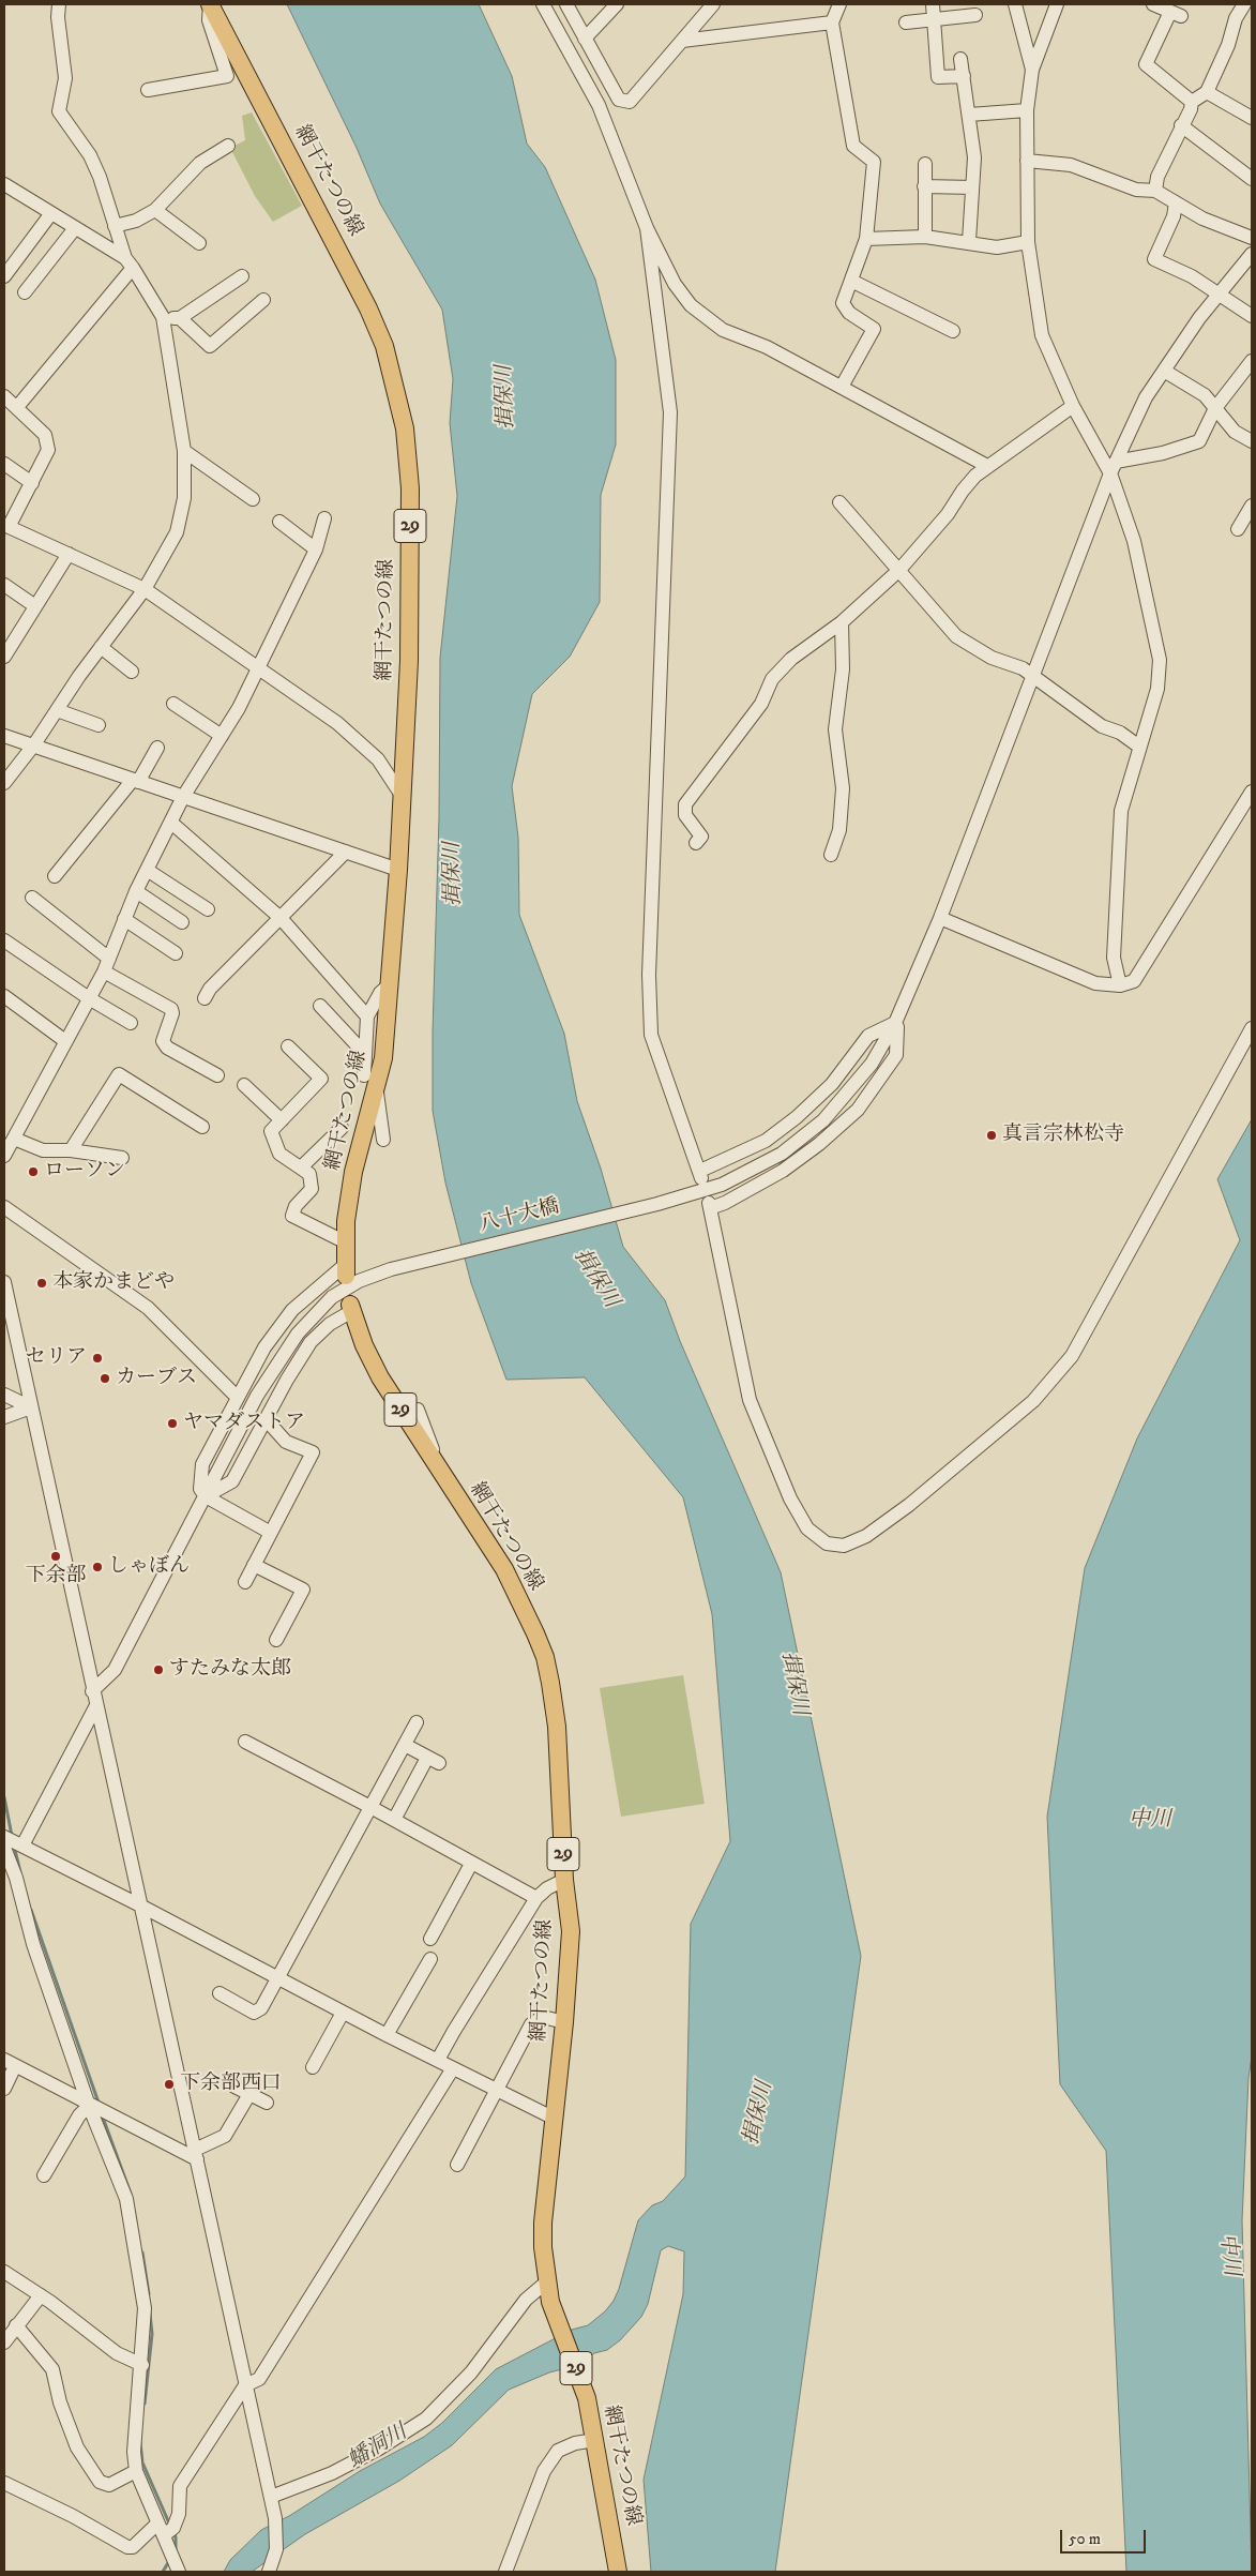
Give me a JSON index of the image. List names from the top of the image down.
{
  "streets": {
    "main road": ["網干たつの線", "29"],
    "street": ["八十大橋"]
  },
  "water": ["揖保川", "中川", "蟠洞川"],
  "places": [
    "真言宗林松寺",
    "ローソン",
    "本家かまどや",
    "セリア",
    "カーブス",
    "ヤマダストア",
    "下余部",
    "しゃぼん",
    "すたみな太郎",
    "下余部西口"
  ],
  "scale_bar": "50 m"
}
